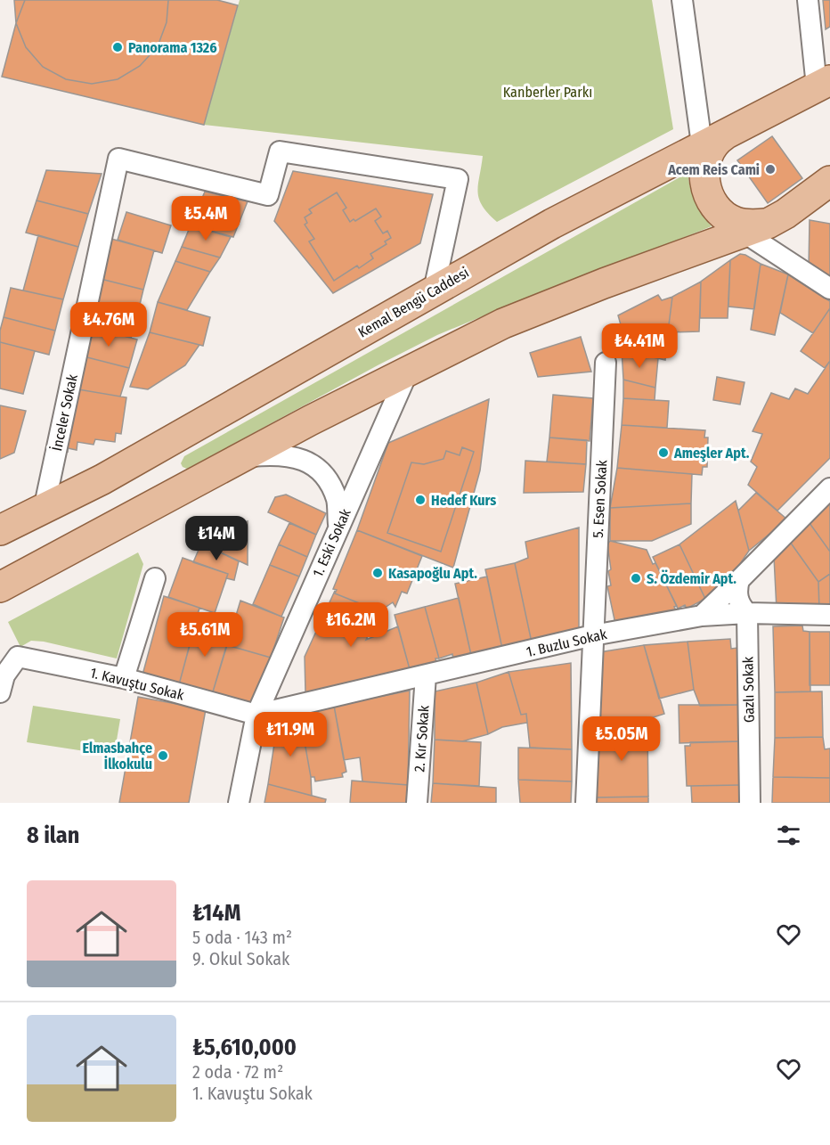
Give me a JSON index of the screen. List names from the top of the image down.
{
  "streets": {
    "main road": ["Kemal Bengü Caddesi"],
    "street": [
      "İnceler Sokak",
      "5. Esen Sokak",
      "1. Eski Sokak",
      "1. Buzlu Sokak",
      "1. Kavuştu Sokak",
      "Gazlı Sokak",
      "2. Kır Sokak"
    ]
  },
  "crossings": [
    ["Kemal Bengü Caddesi", "İnceler Sokak"],
    ["5. Esen Sokak", "1. Buzlu Sokak"],
    ["1. Eski Sokak", "1. Buzlu Sokak"],
    ["1. Eski Sokak", "1. Kavuştu Sokak"],
    ["1. Buzlu Sokak", "1. Kavuştu Sokak"],
    ["1. Buzlu Sokak", "Gazlı Sokak"],
    ["1. Buzlu Sokak", "2. Kır Sokak"]
  ],
  "parks": ["Kanberler Parkı"],
  "places": [
    "Panorama 1326",
    "Acem Reis Cami",
    "Ameşler Apt.",
    "Hedef Kurs",
    "Kasapoğlu Apt.",
    "S. Özdemir Apt.",
    "Elmasbahçe İlkokulu"
  ],
  "page": {
    "price": [
      "₺5.4M",
      "₺4.76M",
      "₺4.41M",
      "₺14M",
      "₺16.2M",
      "₺5.61M",
      "₺11.9M",
      "₺5.05M"
    ],
    "heading": "8 ilan",
    "list": [
      {
        "name": "₺14M",
        "note": "5 oda · 143 m² · 9. Okul Sokak"
      },
      {
        "name": "₺5,610,000",
        "note": "2 oda · 72 m² · 1. Kavuştu Sokak"
      }
    ]
  }
}
